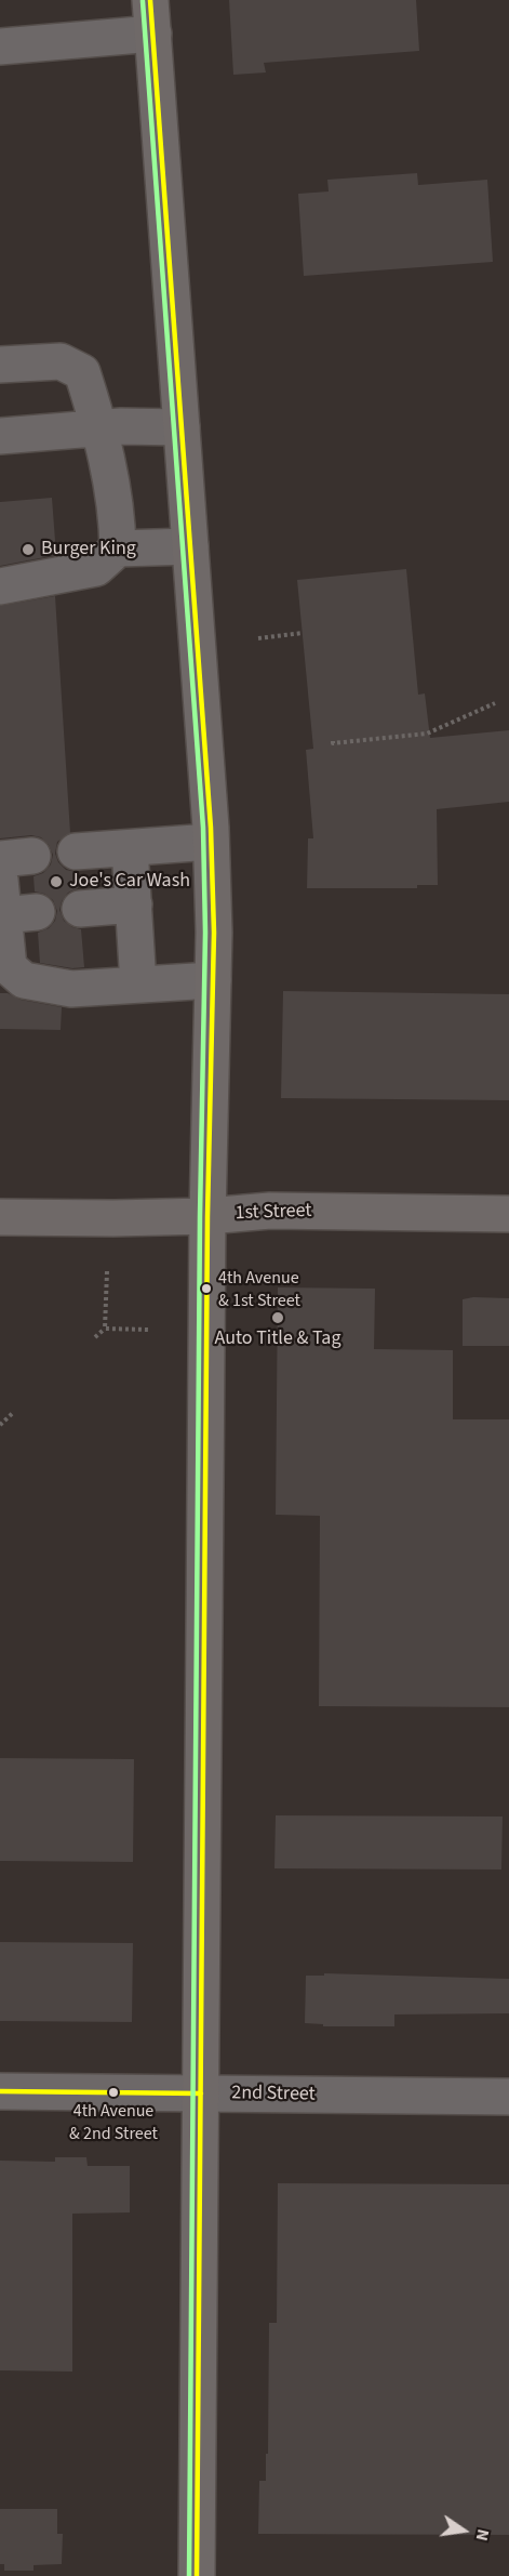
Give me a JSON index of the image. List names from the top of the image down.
{
  "streets": {
    "main road": ["1st Street"],
    "street": ["2nd Street"]
  },
  "places": [
    "Burger King",
    "Joe's Car Wash",
    "4th Avenue & 1st Street",
    "Auto Title & Tag",
    "4th Avenue & 2nd Street"
  ],
  "north": "right"
}
